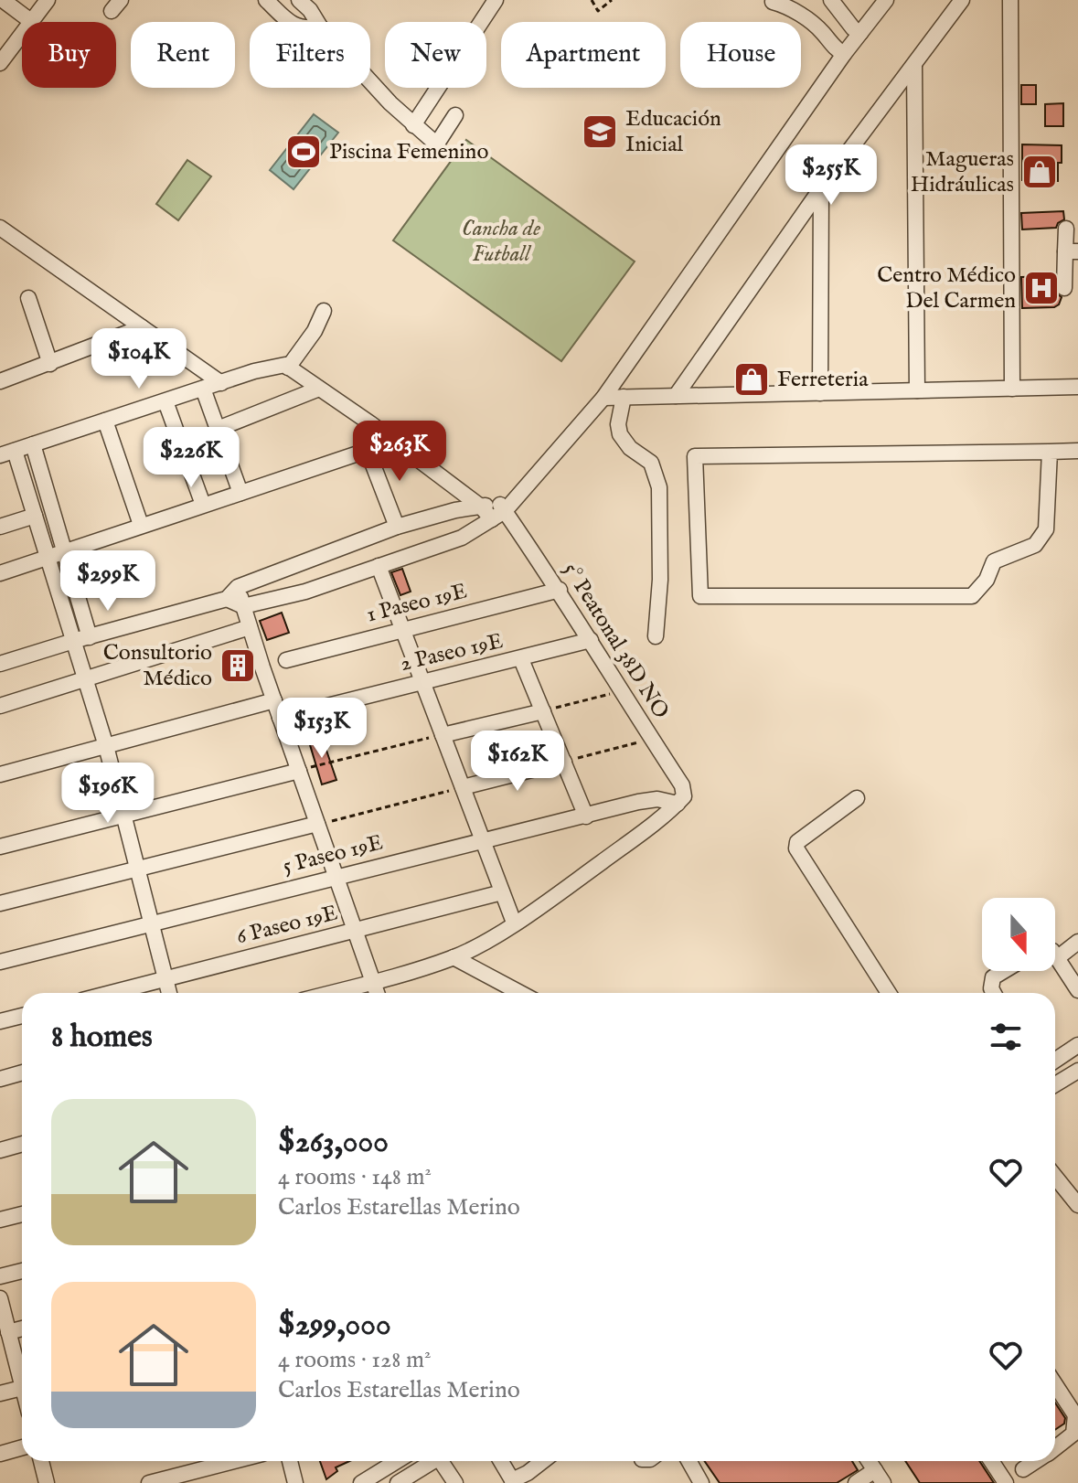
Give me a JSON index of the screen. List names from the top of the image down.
{
  "streets": {
    "street": [
      "1 Paseo 19E",
      "5° Peatonal 38D NO",
      "2 Paseo 19E",
      "5 Paseo 19E",
      "6 Paseo 19E"
    ]
  },
  "crossings": [
    ["1 Paseo 19E", "5° Peatonal 38D NO"],
    ["5° Peatonal 38D NO", "2 Paseo 19E"],
    ["5° Peatonal 38D NO", "5 Paseo 19E"]
  ],
  "parks": ["Cancha de Futball"],
  "places": {
    "school or university": ["Educación Inicial"],
    "sports": ["Piscina Femenino"],
    "shop": ["Magueras Hidráulicas", "Ferreteria"],
    "hospital": ["Centro Médico Del Carmen"],
    "building": ["Consultorio Médico"]
  },
  "north": "bottom",
  "page": {
    "chip": [
      "Buy",
      "Rent",
      "Filters",
      "New",
      "Apartment",
      "House"
    ],
    "price": [
      "$255K",
      "$104K",
      "$263K",
      "$226K",
      "$299K",
      "$153K",
      "$162K",
      "$196K"
    ],
    "heading": "8 homes",
    "list": [
      {
        "name": "$263,000",
        "note": "4 rooms · 148 m² · Carlos Estarellas Merino"
      },
      {
        "name": "$299,000",
        "note": "4 rooms · 128 m² · Carlos Estarellas Merino"
      }
    ]
  }
}
